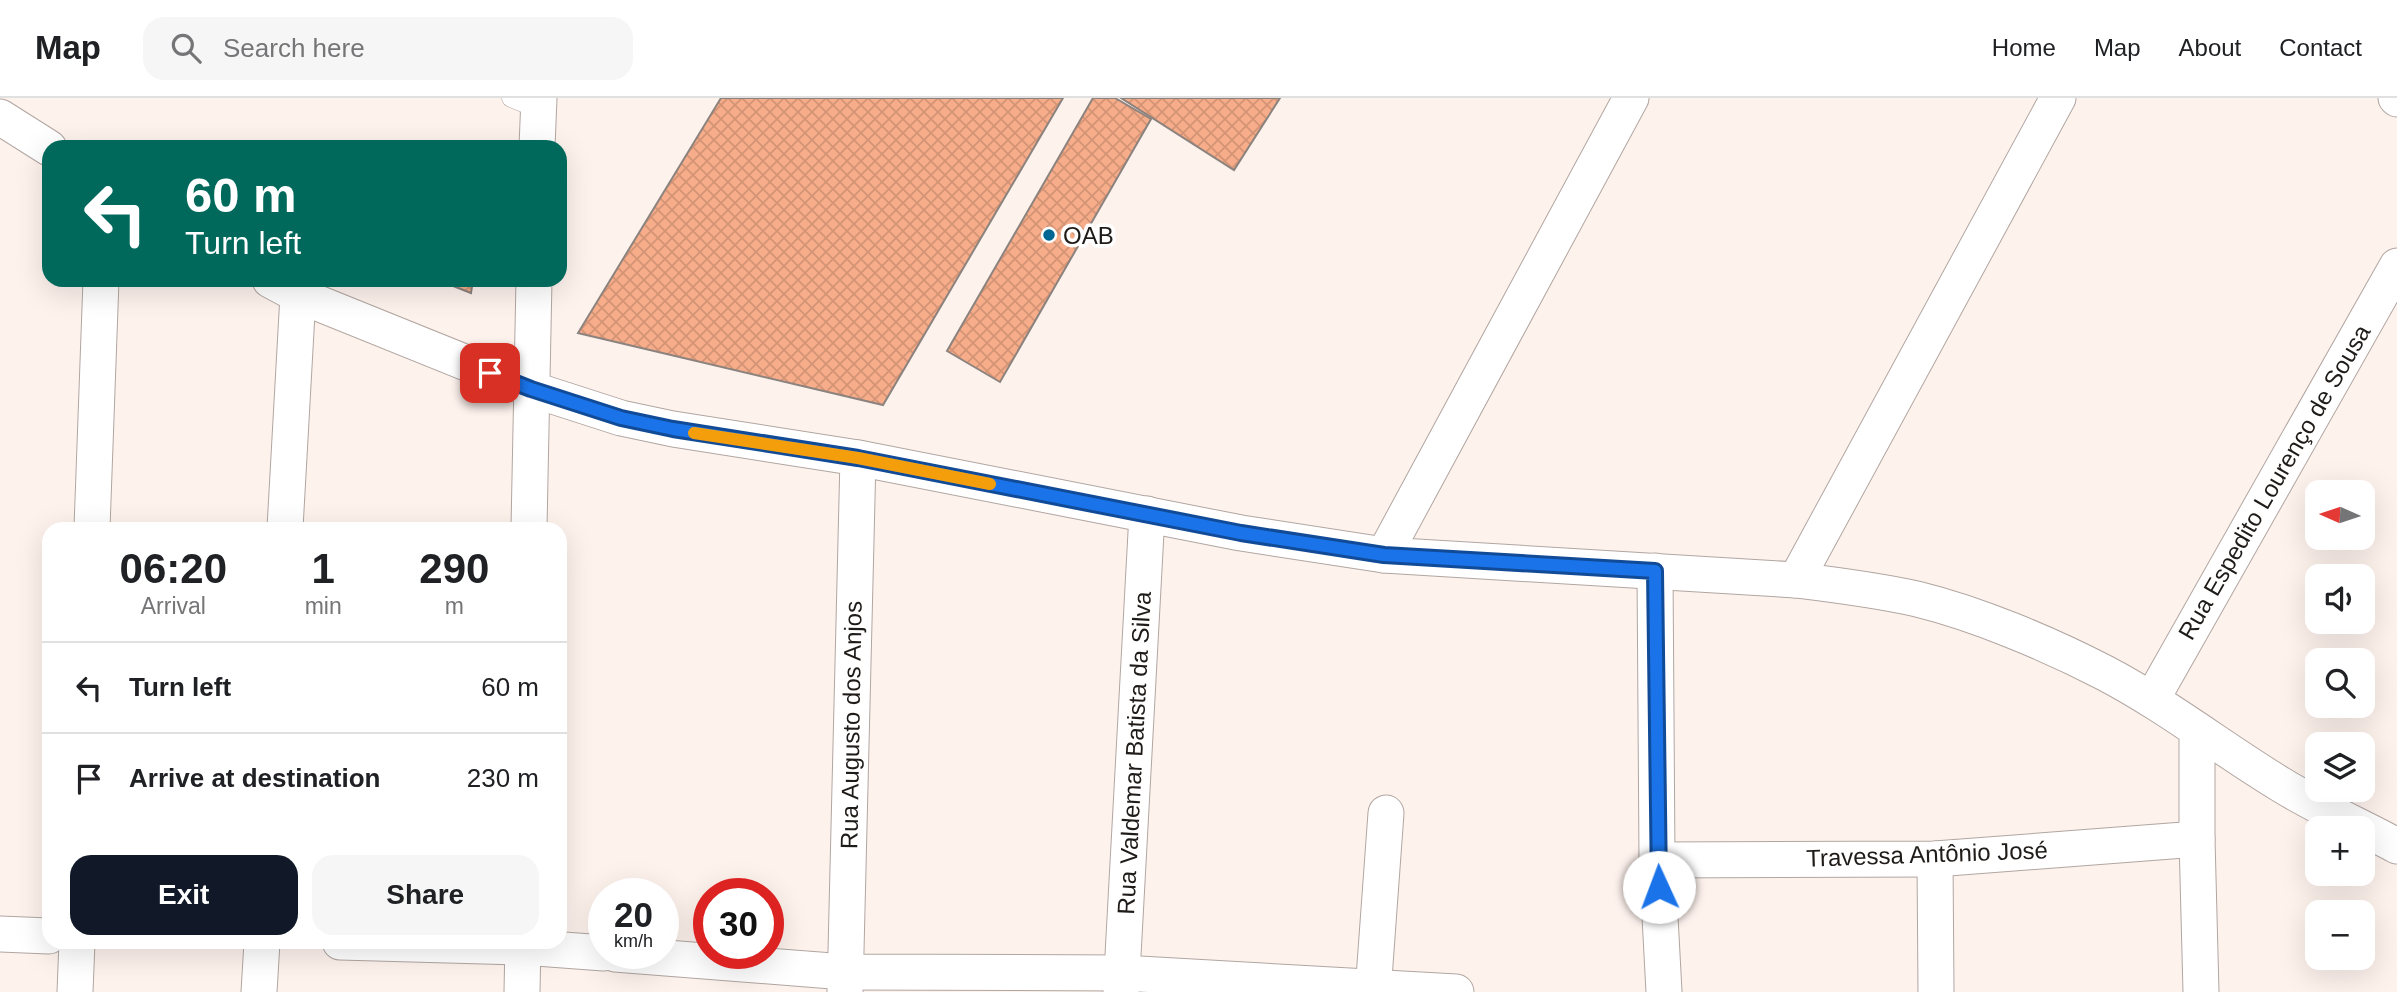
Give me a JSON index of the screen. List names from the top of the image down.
{
  "streets": {
    "street": [
      "Rua Espedito Lourenço de Sousa",
      "Rua Augusto dos Anjos",
      "Rua Valdemar Batista da Silva",
      "Travessa Antônio José"
    ]
  },
  "places": ["OAB"],
  "north": "left",
  "page": {
    "header": "Map",
    "search": "Search here",
    "nav": [
      "Home",
      "Map",
      "About",
      "Contact"
    ],
    "turn": ["60 m", "Turn left"],
    "map_buttons": ["+", "−"],
    "eta": [
      "06:20",
      "Arrival",
      "1",
      "min",
      "290",
      "m"
    ],
    "list": [
      {
        "name": "Turn left",
        "value": "60 m"
      },
      {
        "name": "Arrive at destination",
        "value": "230 m"
      }
    ],
    "buttons": ["Exit", "Share"],
    "speed": "20 km/h",
    "limit": "30"
  }
}
